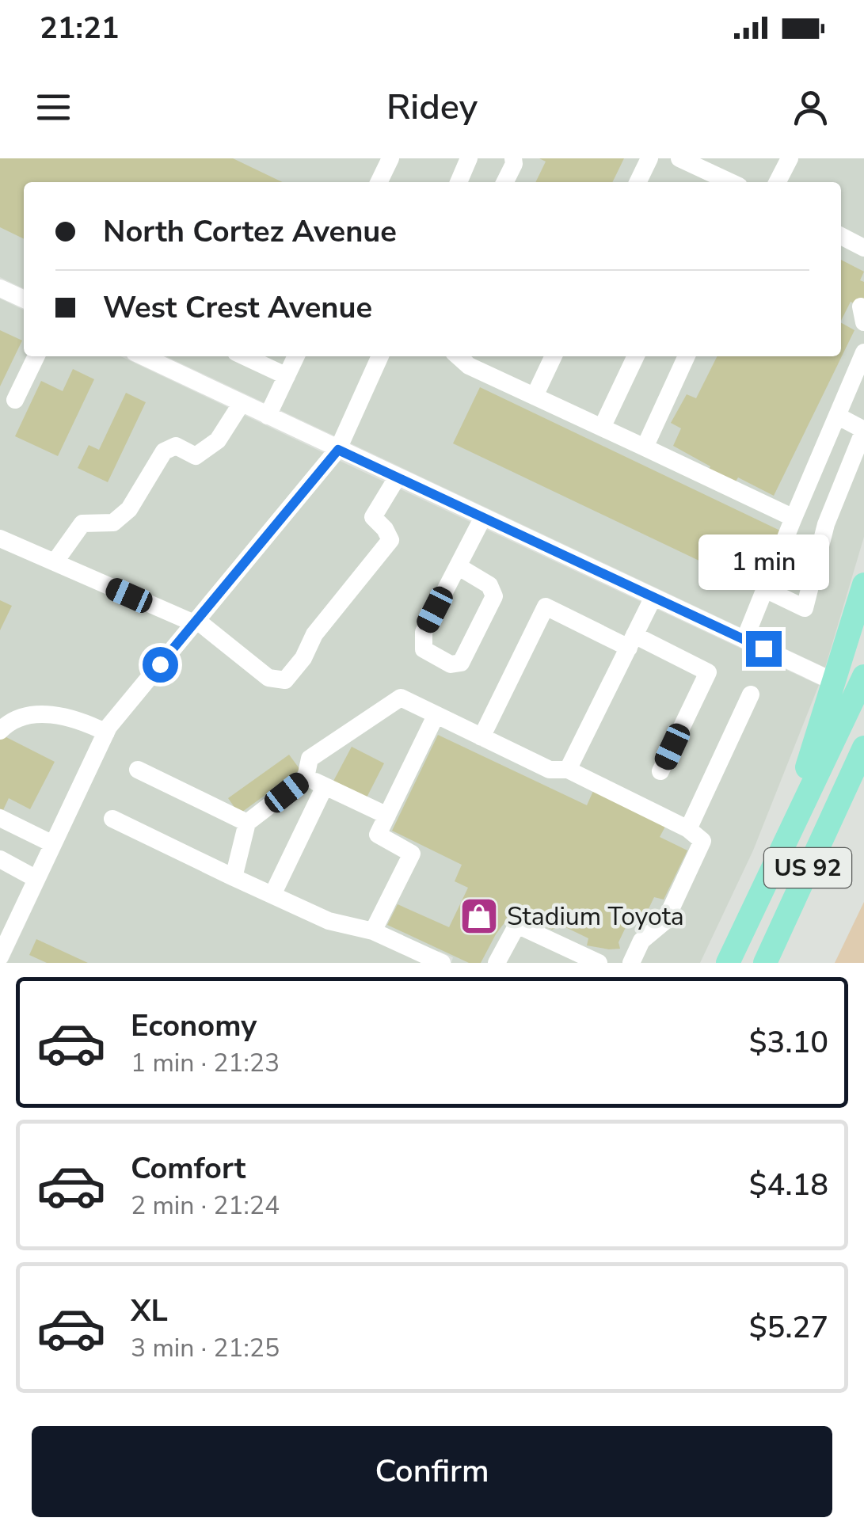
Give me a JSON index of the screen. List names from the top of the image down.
{
  "streets": {
    "main road": ["US 92"]
  },
  "places": {
    "shop": ["Stadium Toyota"]
  },
  "page": {
    "status": "21:21",
    "header": "Ridey",
    "banner": ["North Cortez Avenue", "West Crest Avenue"],
    "bubble": "1 min",
    "list": [
      {
        "name": "Economy",
        "note": "1 min · 21:23",
        "value": "$3.10"
      },
      {
        "name": "Comfort",
        "note": "2 min · 21:24",
        "value": "$4.18"
      },
      {
        "name": "XL",
        "note": "3 min · 21:25",
        "value": "$5.27"
      }
    ],
    "buttons": "Confirm"
  }
}
